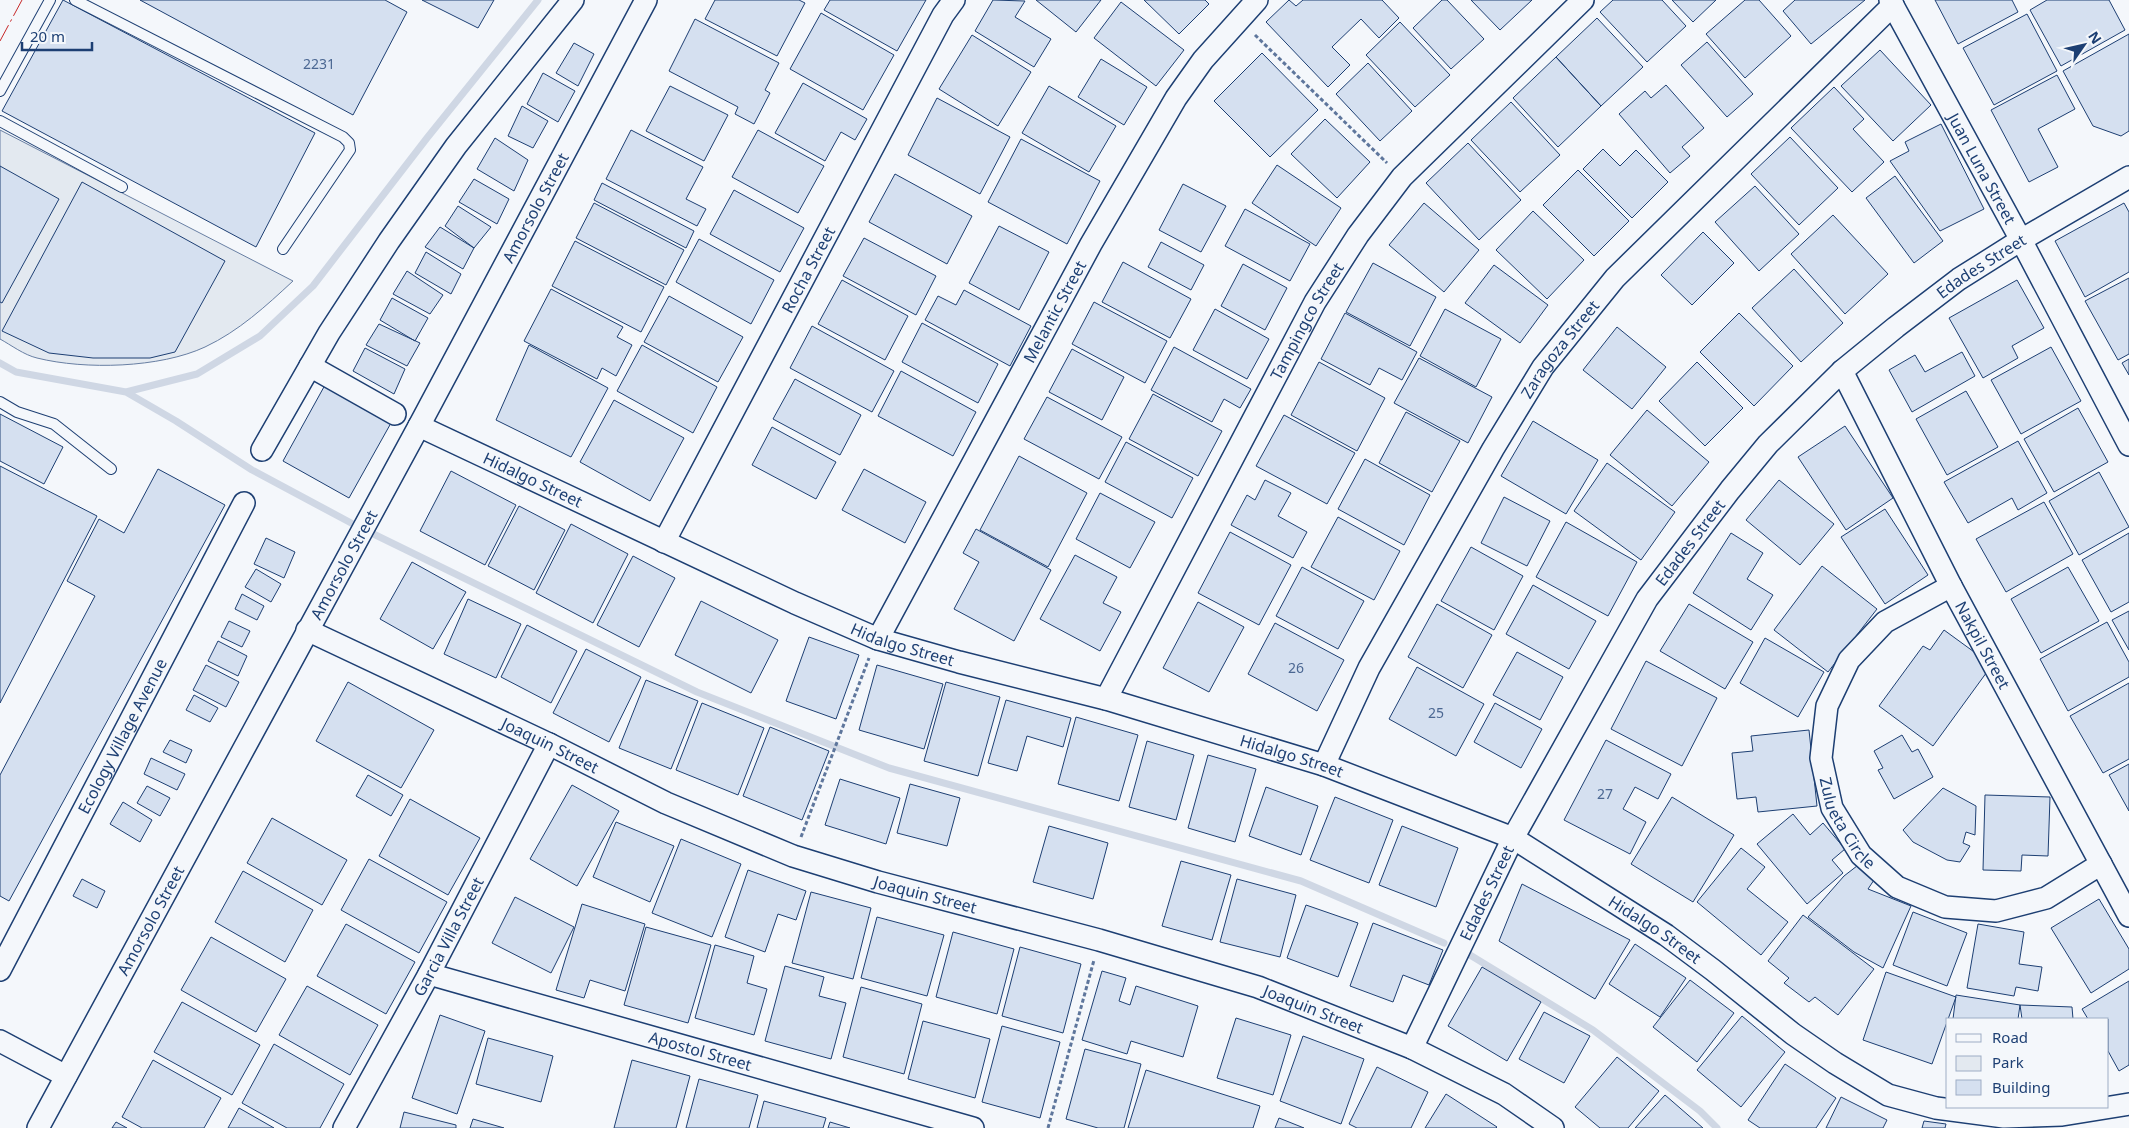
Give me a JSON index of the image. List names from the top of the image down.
{
  "streets": {
    "street": [
      "Juan Luna Street",
      "Amorsolo Street",
      "Edades Street",
      "Rocha Street",
      "Melantic Street",
      "Tampingco Street",
      "Zaragoza Street",
      "Hidalgo Street",
      "Nakpil Street",
      "Ecology Village Avenue",
      "Joaquin Street",
      "Zulueta Circle",
      "Garcia Villa Street",
      "Apostol Street"
    ]
  },
  "crossings": [
    ["Juan Luna Street", "Edades Street"],
    ["Juan Luna Street", "Zaragoza Street"],
    ["Amorsolo Street", "Hidalgo Street"],
    ["Amorsolo Street", "Joaquin Street"],
    ["Edades Street", "Hidalgo Street"],
    ["Edades Street", "Nakpil Street"],
    ["Edades Street", "Joaquin Street"],
    ["Rocha Street", "Hidalgo Street"],
    ["Melantic Street", "Hidalgo Street"],
    ["Tampingco Street", "Hidalgo Street"],
    ["Zaragoza Street", "Hidalgo Street"],
    ["Nakpil Street", "Zulueta Circle"],
    ["Joaquin Street", "Garcia Villa Street"],
    ["Garcia Villa Street", "Apostol Street"]
  ],
  "house_numbers": [
    "2231",
    "26",
    "25",
    "27"
  ],
  "legend": ["Road", "Park", "Building"],
  "scale_bar": "20 m",
  "north": "top right"
}
